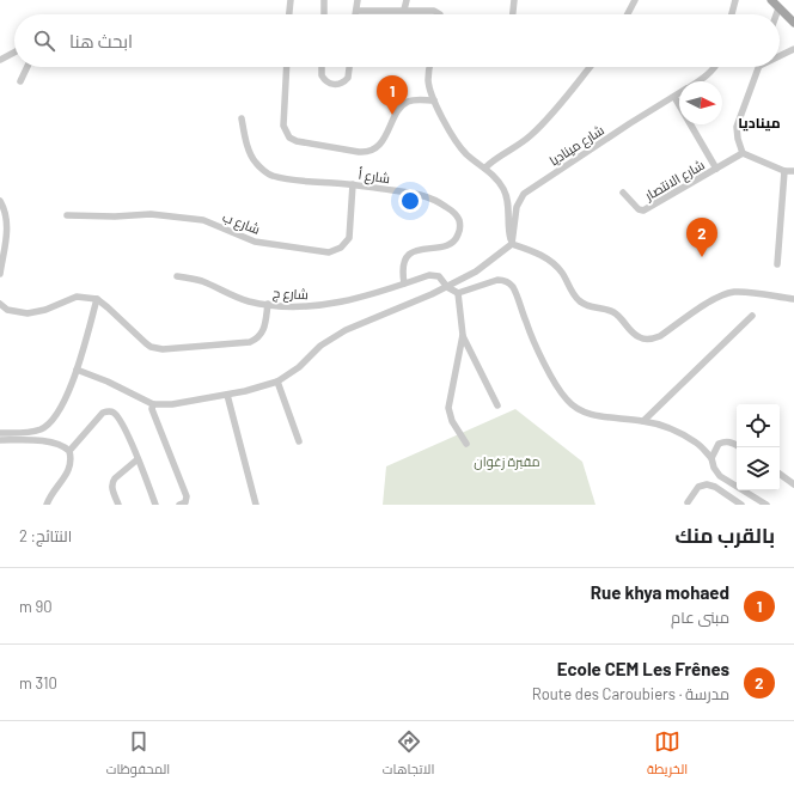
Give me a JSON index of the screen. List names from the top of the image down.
{
  "streets": {
    "street": [
      "شارع ميناديا",
      "شارع أ",
      "شارع الانتصار",
      "شارع ب",
      "شارع ج"
    ]
  },
  "crossings": [
    ["شارع أ", "شارع ب"],
    ["شارع أ", "شارع ج"]
  ],
  "districts": ["ميناديا"],
  "parks": ["مقبرة زغوان"],
  "north": "right",
  "page": {
    "search": "ابحث هنا",
    "pins": ["1", "2"],
    "heading": ["بالقرب منك", "النتائج: 2"],
    "list": [
      {
        "mark": "1",
        "name": "Rue khya mohaed",
        "note": "مبنى عام",
        "value": "90 m"
      },
      {
        "mark": "2",
        "name": "Ecole CEM Les Frênes",
        "note": "مدرسة · Route des Caroubiers",
        "value": "310 m"
      }
    ],
    "nav": ["الخريطة", "الاتجاهات", "المحفوظات"]
  }
}
